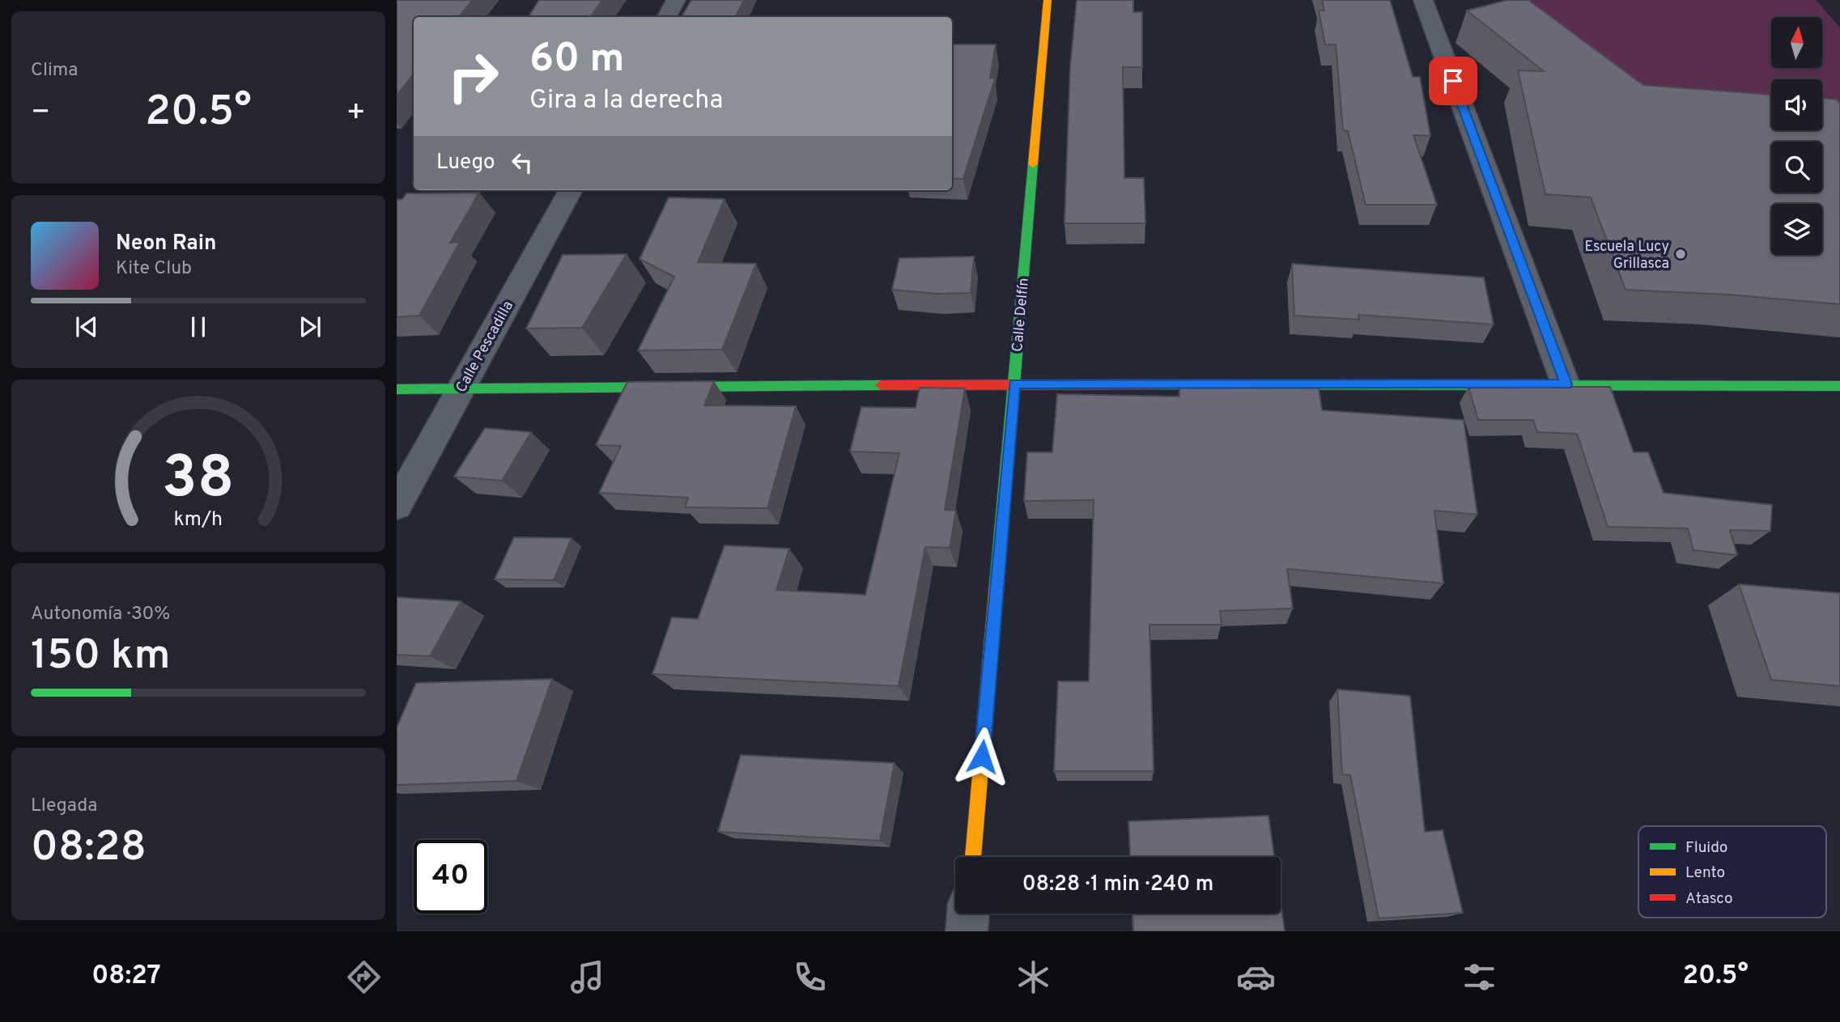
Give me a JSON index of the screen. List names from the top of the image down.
{
  "streets": {
    "street": ["Calle Delfín", "Calle Pescadilla"]
  },
  "places": ["Escuela Lucy Grillasca"],
  "legend": ["Fluido", "Lento", "Atasco"],
  "north": "top",
  "page": {
    "tile": [
      "Clima",
      ["Autonomía · 30%", "150 km"],
      ["Llegada", "08:28"]
    ],
    "turn": ["60 m", "Gira a la derecha"],
    "heat": ["−", "20.5°", "+"],
    "then": "Luego",
    "song": ["Neon Rain", "Kite Club"],
    "limit": "40",
    "trip": "08:28 · 1 min · 240 m",
    "tabs": ["08:27", "20.5°"],
    "gauge": ["38", "km/h"]
  }
}
